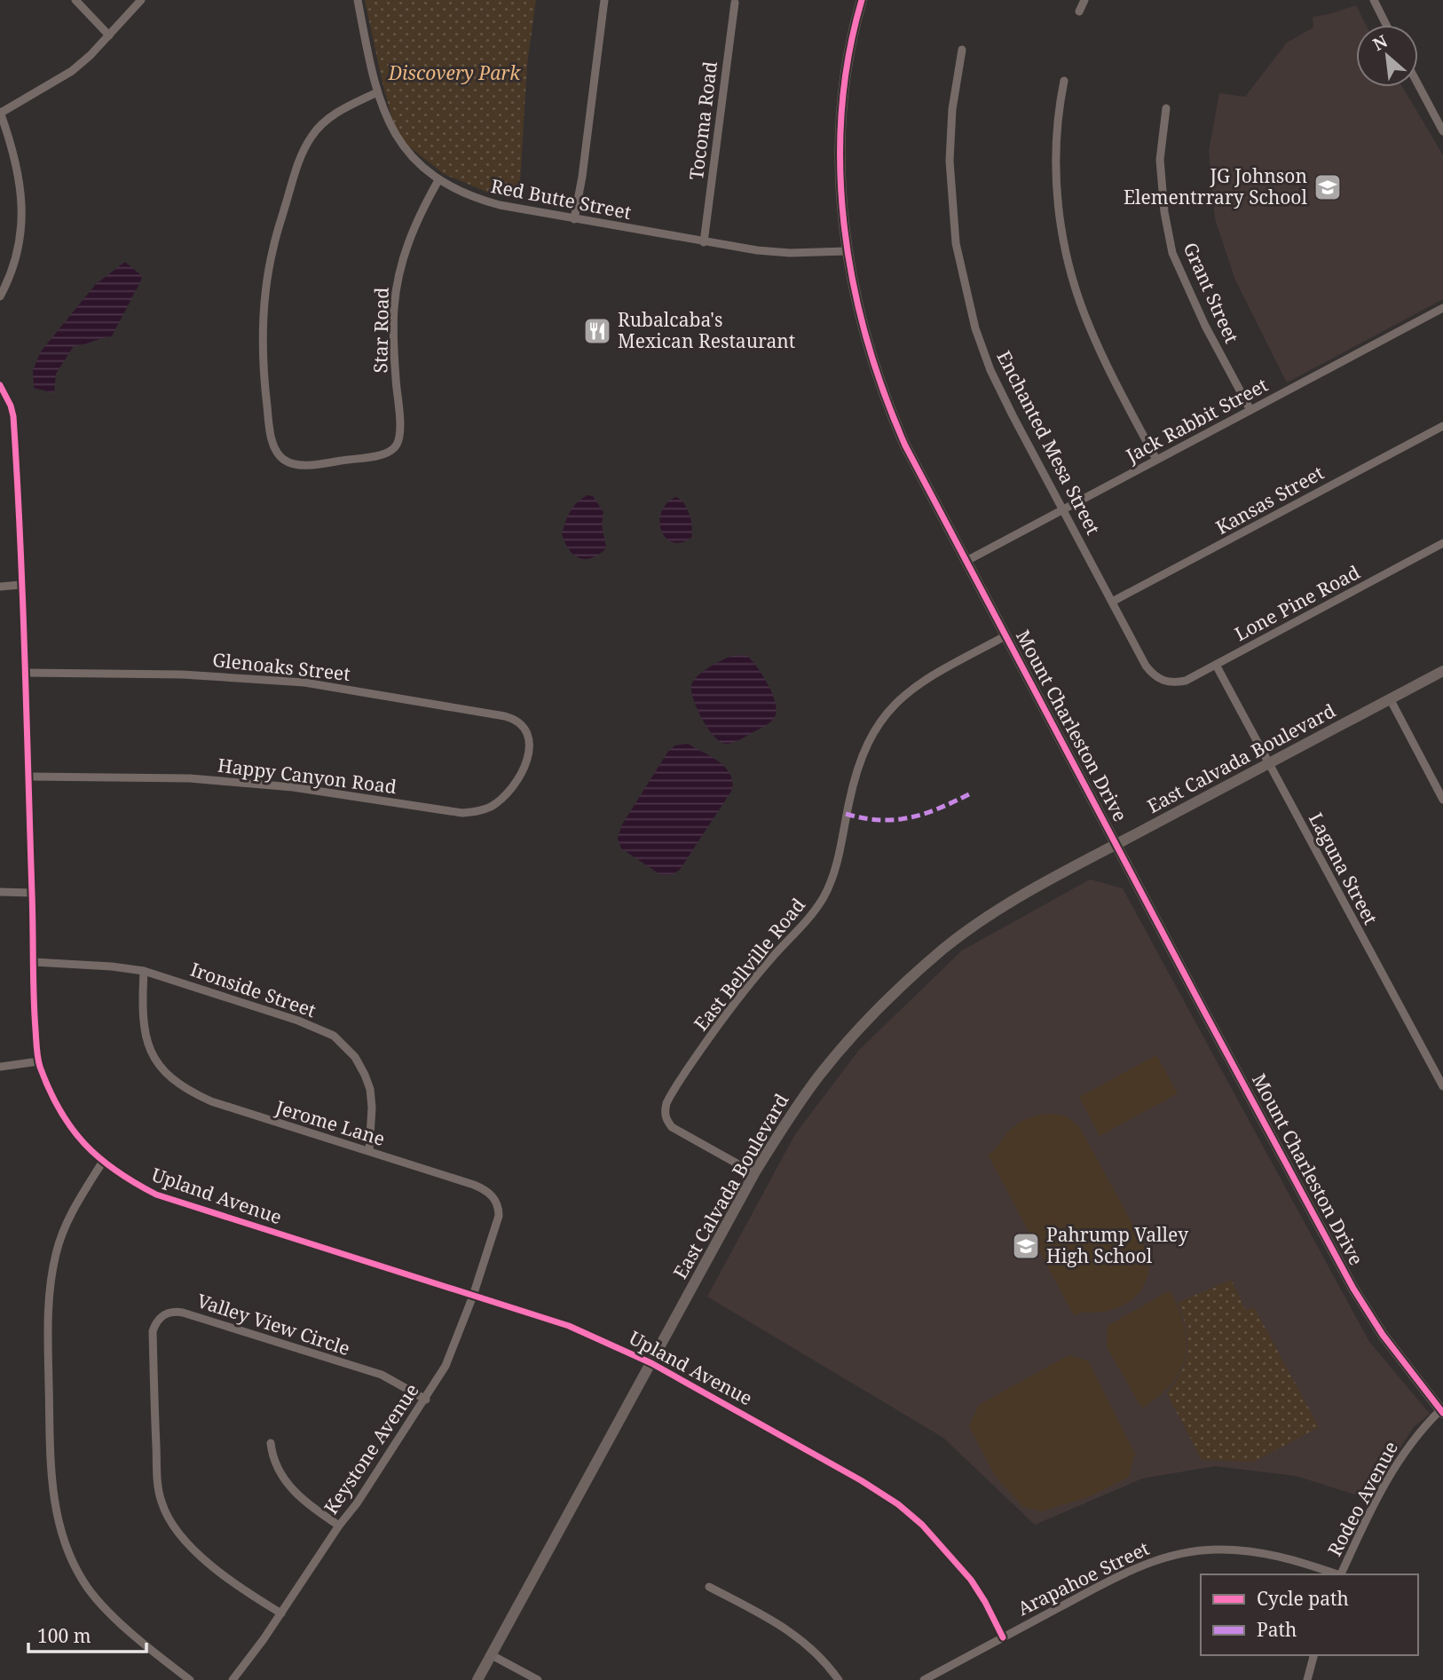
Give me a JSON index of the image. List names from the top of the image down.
{
  "streets": {
    "street": [
      "Tocoma Road",
      "Red Butte Street",
      "Grant Street",
      "Star Road",
      "Jack Rabbit Street",
      "Enchanted Mesa Street",
      "Kansas Street",
      "Lone Pine Road",
      "Glenoaks Street",
      "Mount Charleston Drive",
      "East Calvada Boulevard",
      "Happy Canyon Road",
      "Laguna Street",
      "East Bellville Road",
      "Ironside Street",
      "Jerome Lane",
      "Upland Avenue",
      "Valley View Circle",
      "Keystone Avenue",
      "Rodeo Avenue",
      "Arapahoe Street"
    ]
  },
  "crossings": [
    ["Tocoma Road", "Red Butte Street"],
    ["Red Butte Street", "Star Road"],
    ["Red Butte Street", "Mount Charleston Drive"],
    ["Grant Street", "Jack Rabbit Street"],
    ["Jack Rabbit Street", "Enchanted Mesa Street"],
    ["Jack Rabbit Street", "Mount Charleston Drive"],
    ["Enchanted Mesa Street", "Kansas Street"],
    ["Enchanted Mesa Street", "Lone Pine Road"],
    ["Lone Pine Road", "Laguna Street"],
    ["Glenoaks Street", "Happy Canyon Road"],
    ["Glenoaks Street", "Upland Avenue"],
    ["Mount Charleston Drive", "East Calvada Boulevard"],
    ["Mount Charleston Drive", "East Bellville Road"],
    ["Mount Charleston Drive", "Rodeo Avenue"],
    ["East Calvada Boulevard", "Laguna Street"],
    ["East Calvada Boulevard", "East Bellville Road"],
    ["East Calvada Boulevard", "Upland Avenue"],
    ["Happy Canyon Road", "Upland Avenue"],
    ["Ironside Street", "Jerome Lane"],
    ["Ironside Street", "Upland Avenue"],
    ["Jerome Lane", "Upland Avenue"],
    ["Jerome Lane", "Keystone Avenue"],
    ["Upland Avenue", "Keystone Avenue"],
    ["Upland Avenue", "Arapahoe Street"],
    ["Valley View Circle", "Keystone Avenue"]
  ],
  "parks": ["Discovery Park"],
  "places": {
    "school or university": ["JG Johnson Elementrrary School", "Pahrump Valley High School"],
    "restaurant": ["Rubalcaba's Mexican Restaurant"]
  },
  "legend": ["Cycle path", "Path"],
  "scale_bar": "100 m",
  "north": "top left"
}
